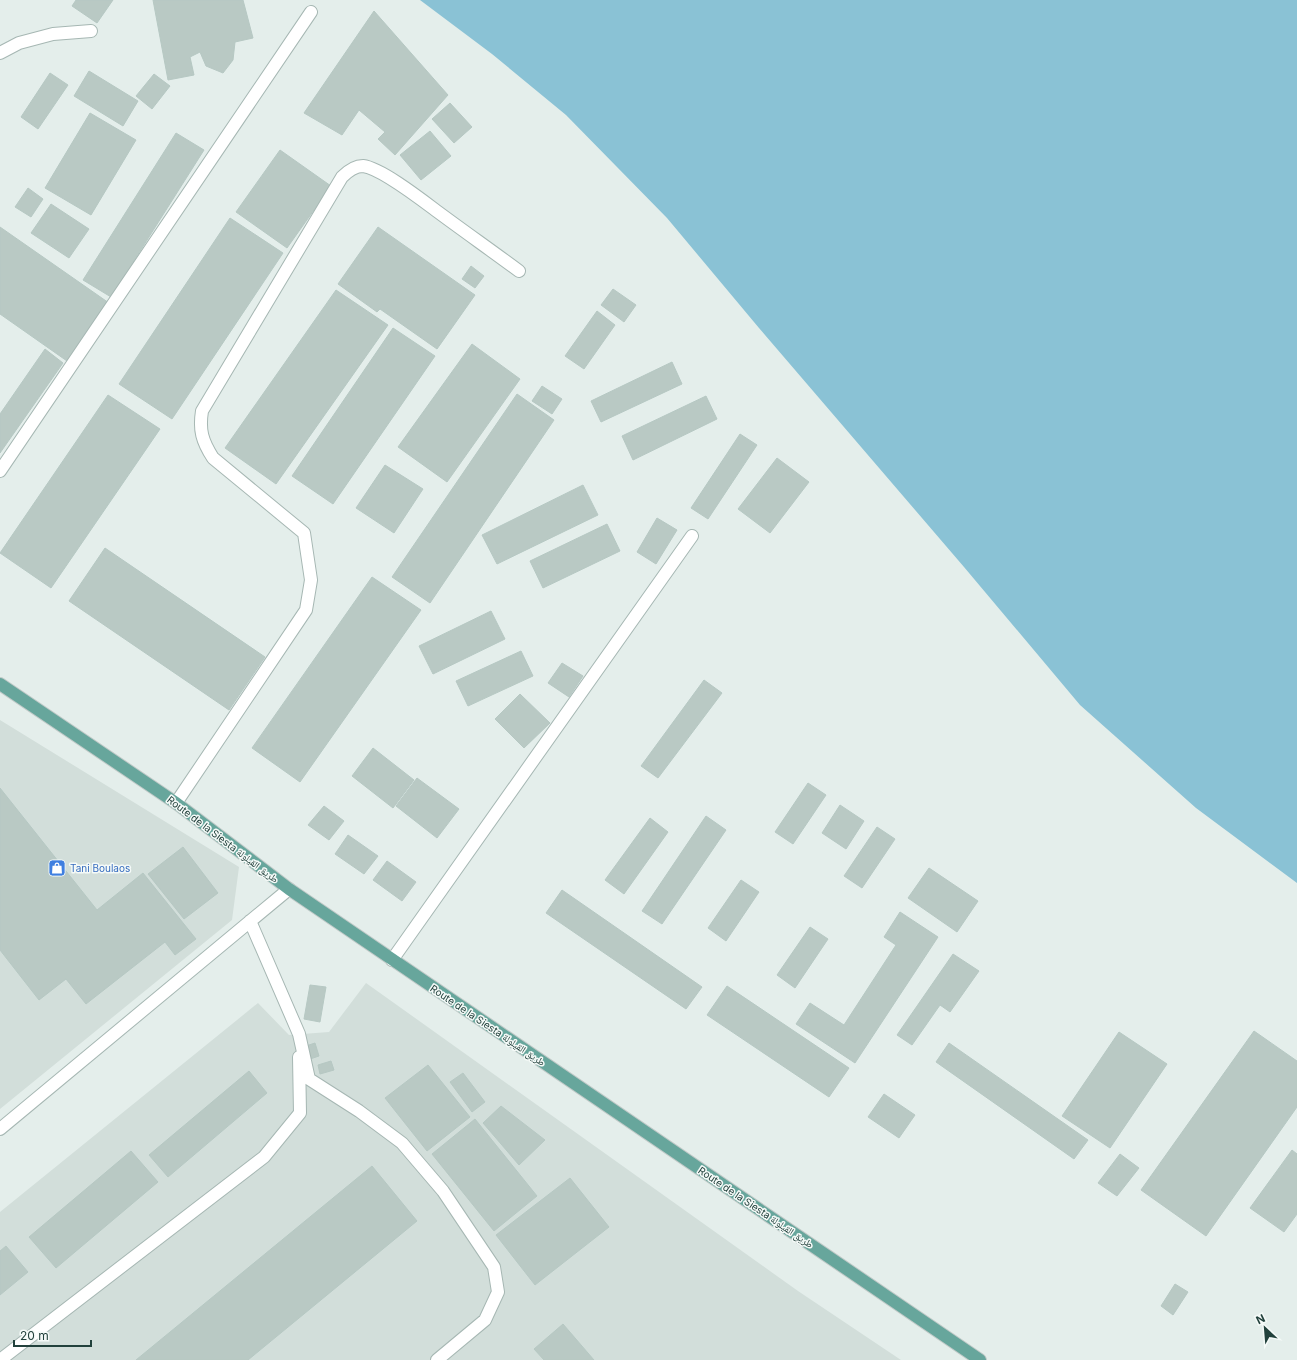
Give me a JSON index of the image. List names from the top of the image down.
{
  "streets": {
    "main road": ["Route de la Siesta طريق القيلولة"]
  },
  "places": {
    "shop": ["Tani Boulaos"]
  },
  "scale_bar": "20 m",
  "north": "top left"
}
